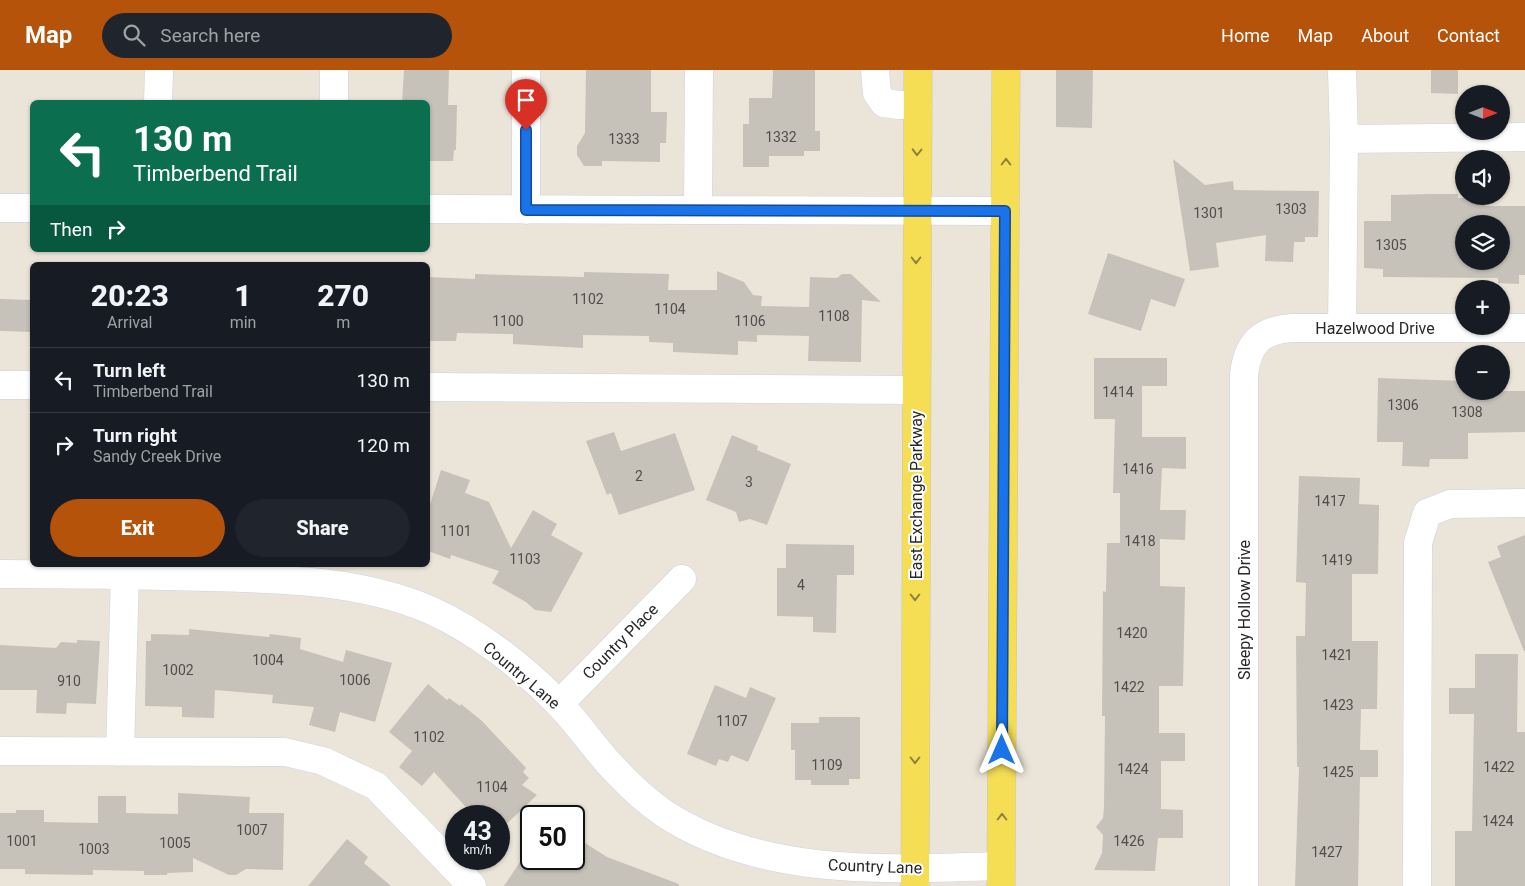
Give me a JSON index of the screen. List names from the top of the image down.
{
  "streets": {
    "main road": ["East Exchange Parkway"],
    "street": [
      "Hazelwood Drive",
      "Sleepy Hollow Drive",
      "Country Place",
      "Country Lane"
    ]
  },
  "crossings": [
    ["Hazelwood Drive", "Sleepy Hollow Drive"],
    ["East Exchange Parkway", "Country Lane"],
    ["Country Place", "Country Lane"]
  ],
  "house_numbers": [
    "1332",
    "1333",
    "1303",
    "1301",
    "1305",
    "1102",
    "1104",
    "1108",
    "1100",
    "1106",
    "1414",
    "1306",
    "1308",
    "1416",
    "2",
    "3",
    "1417",
    "1101",
    "1418",
    "1103",
    "1419",
    "4",
    "1420",
    "1421",
    "1004",
    "1002",
    "1006",
    "910",
    "1422",
    "1423",
    "1107",
    "1102",
    "1109",
    "1422",
    "1424",
    "1425",
    "1104",
    "1424",
    "1007",
    "1001",
    "1426",
    "1005",
    "1003",
    "1427"
  ],
  "north": "right",
  "page": {
    "header": "Map",
    "search": "Search here",
    "nav": [
      "Home",
      "Map",
      "About",
      "Contact"
    ],
    "map_buttons": ["+", "−"],
    "turn": ["130 m", "Timberbend Trail"],
    "then": "Then",
    "eta": [
      "20:23",
      "Arrival",
      "1",
      "min",
      "270",
      "m"
    ],
    "list": [
      {
        "name": "Turn left",
        "note": "Timberbend Trail",
        "value": "130 m"
      },
      {
        "name": "Turn right",
        "note": "Sandy Creek Drive",
        "value": "120 m"
      }
    ],
    "buttons": ["Exit", "Share"],
    "speed": "43 km/h",
    "limit": "50"
  }
}
